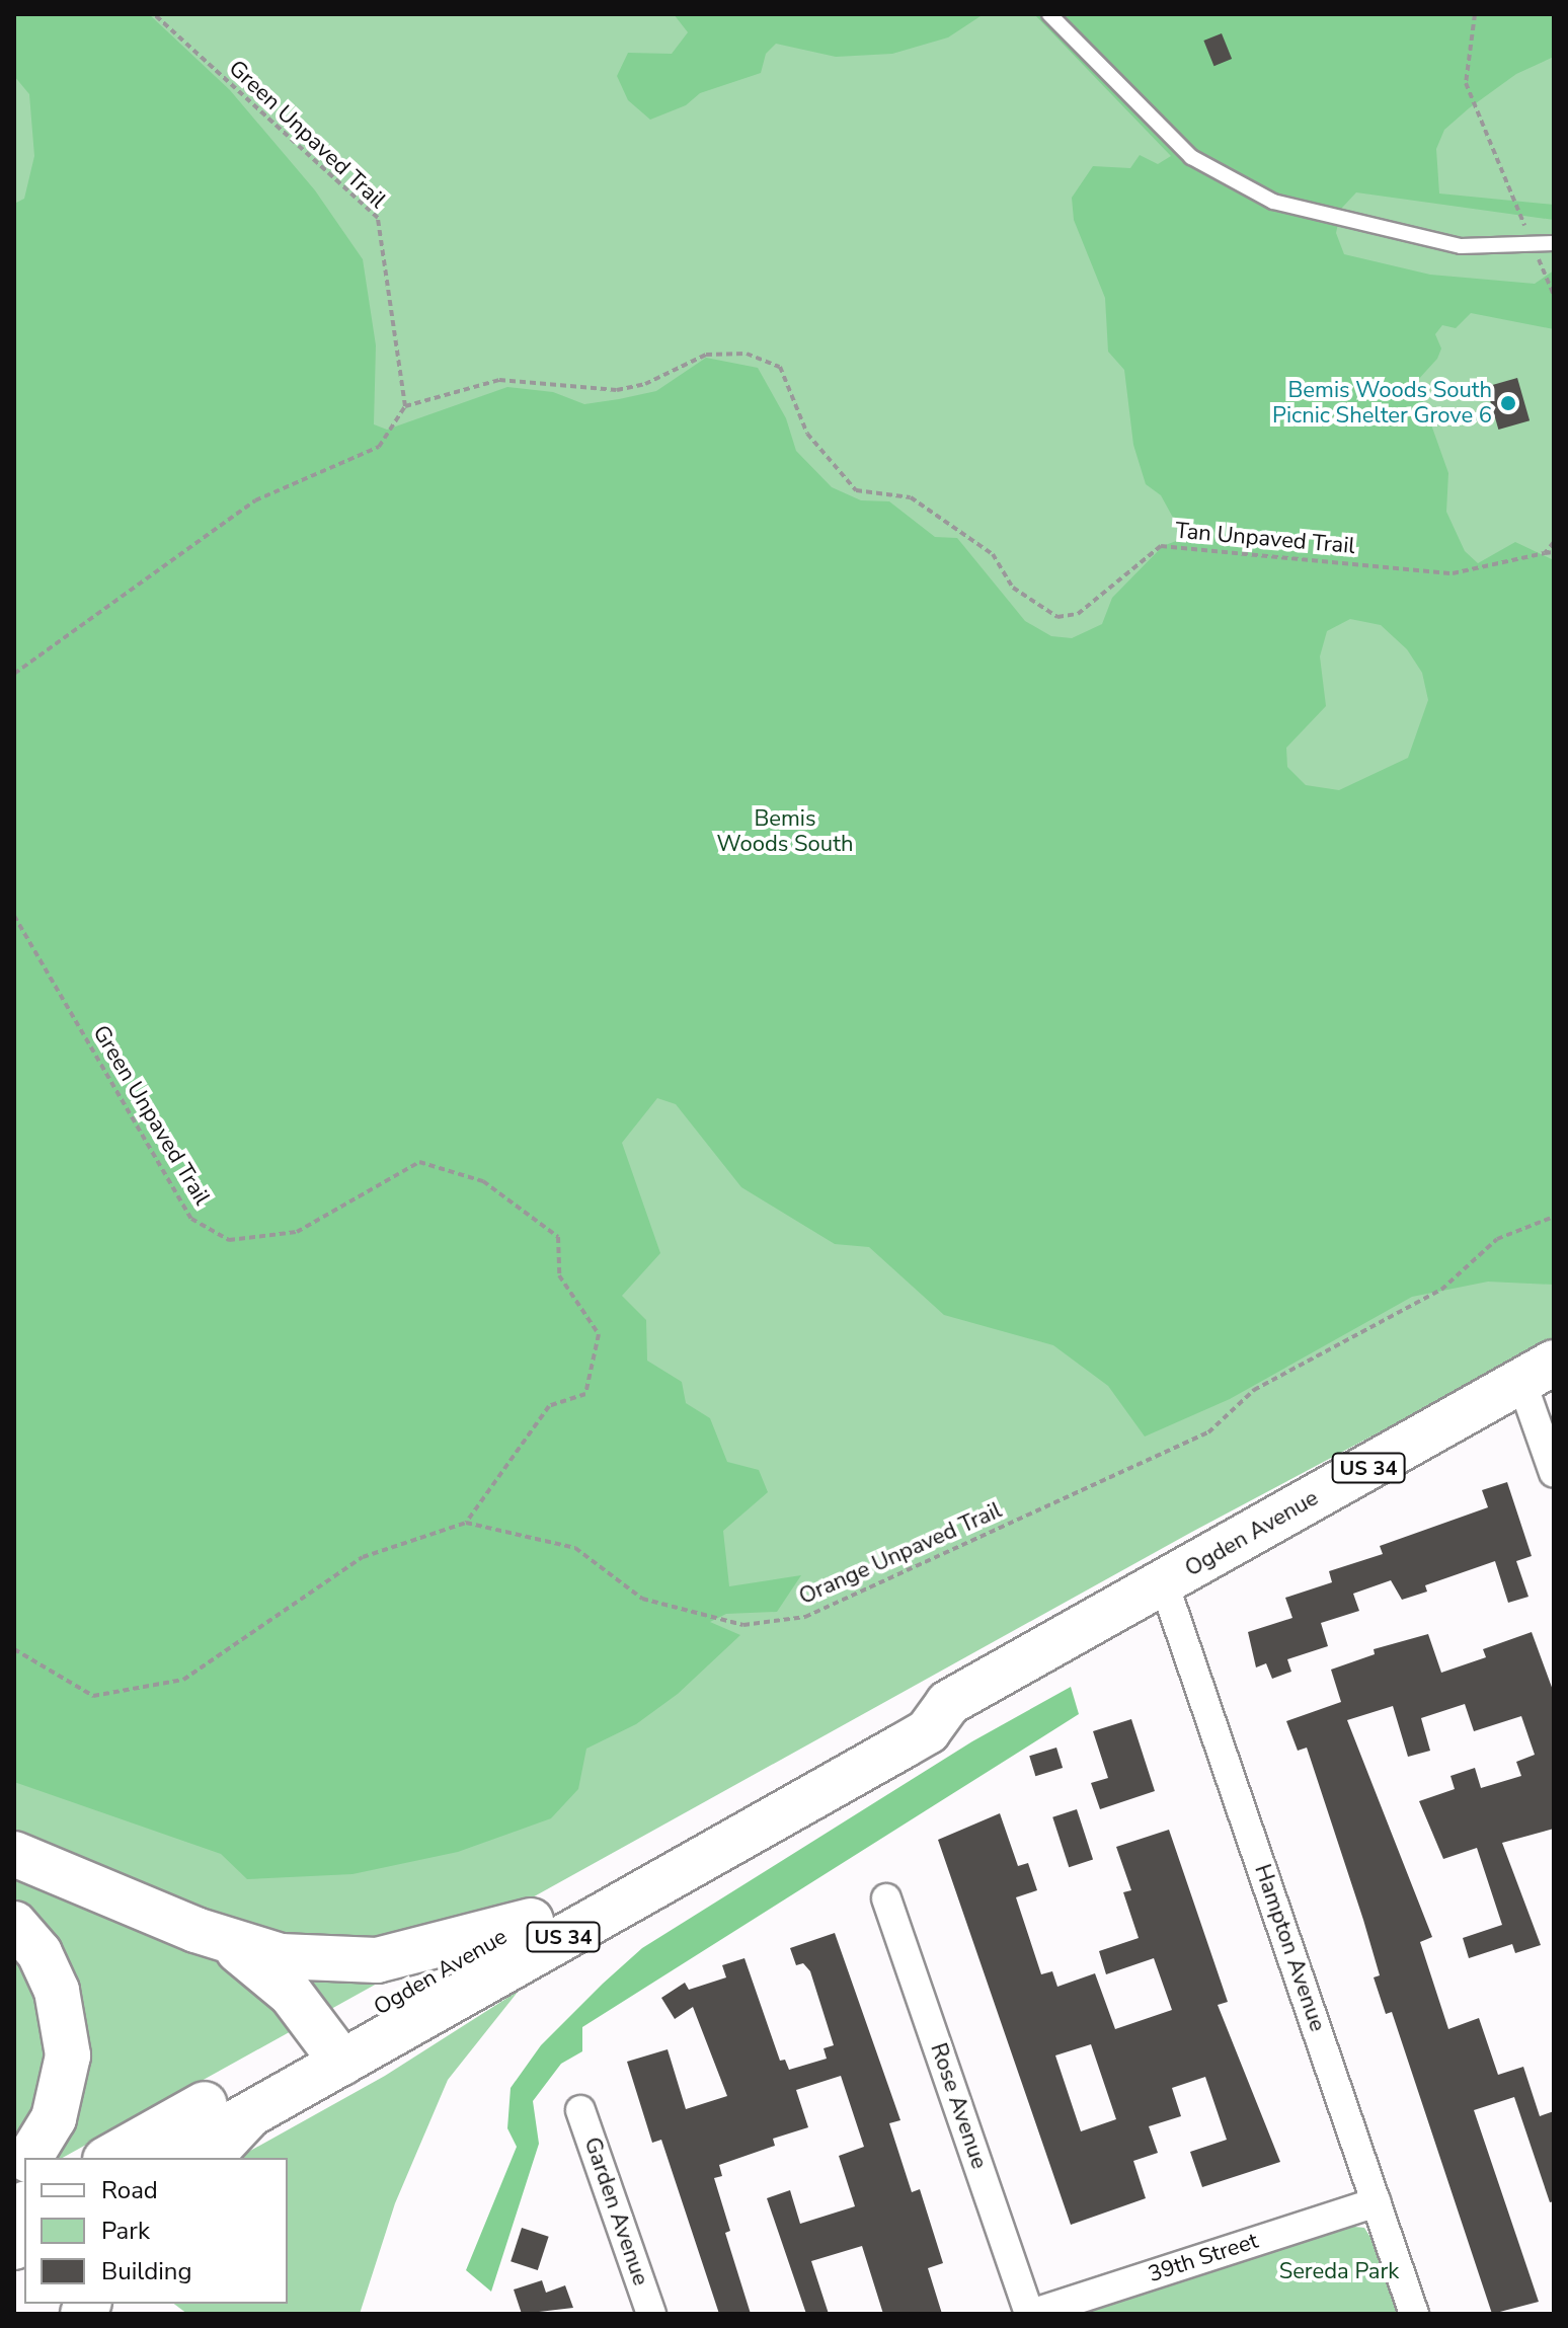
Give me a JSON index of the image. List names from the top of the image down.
{
  "streets": {
    "main road": ["US 34", "Ogden Avenue"],
    "street": [
      "Hampton Avenue",
      "Rose Avenue",
      "Garden Avenue",
      "39th Street"
    ],
    "path": ["Green Unpaved Trail", "Tan Unpaved Trail", "Orange Unpaved Trail"]
  },
  "crossings": [
    ["Green Unpaved Trail", "Tan Unpaved Trail"],
    ["Green Unpaved Trail", "Orange Unpaved Trail"],
    ["Ogden Avenue", "Hampton Avenue"],
    ["Hampton Avenue", "39th Street"],
    ["Rose Avenue", "39th Street"]
  ],
  "parks": ["Bemis Woods South", "Sereda Park"],
  "places": ["Bemis Woods South Picnic Shelter Grove 6"],
  "legend": ["Road", "Park", "Building"]
}
